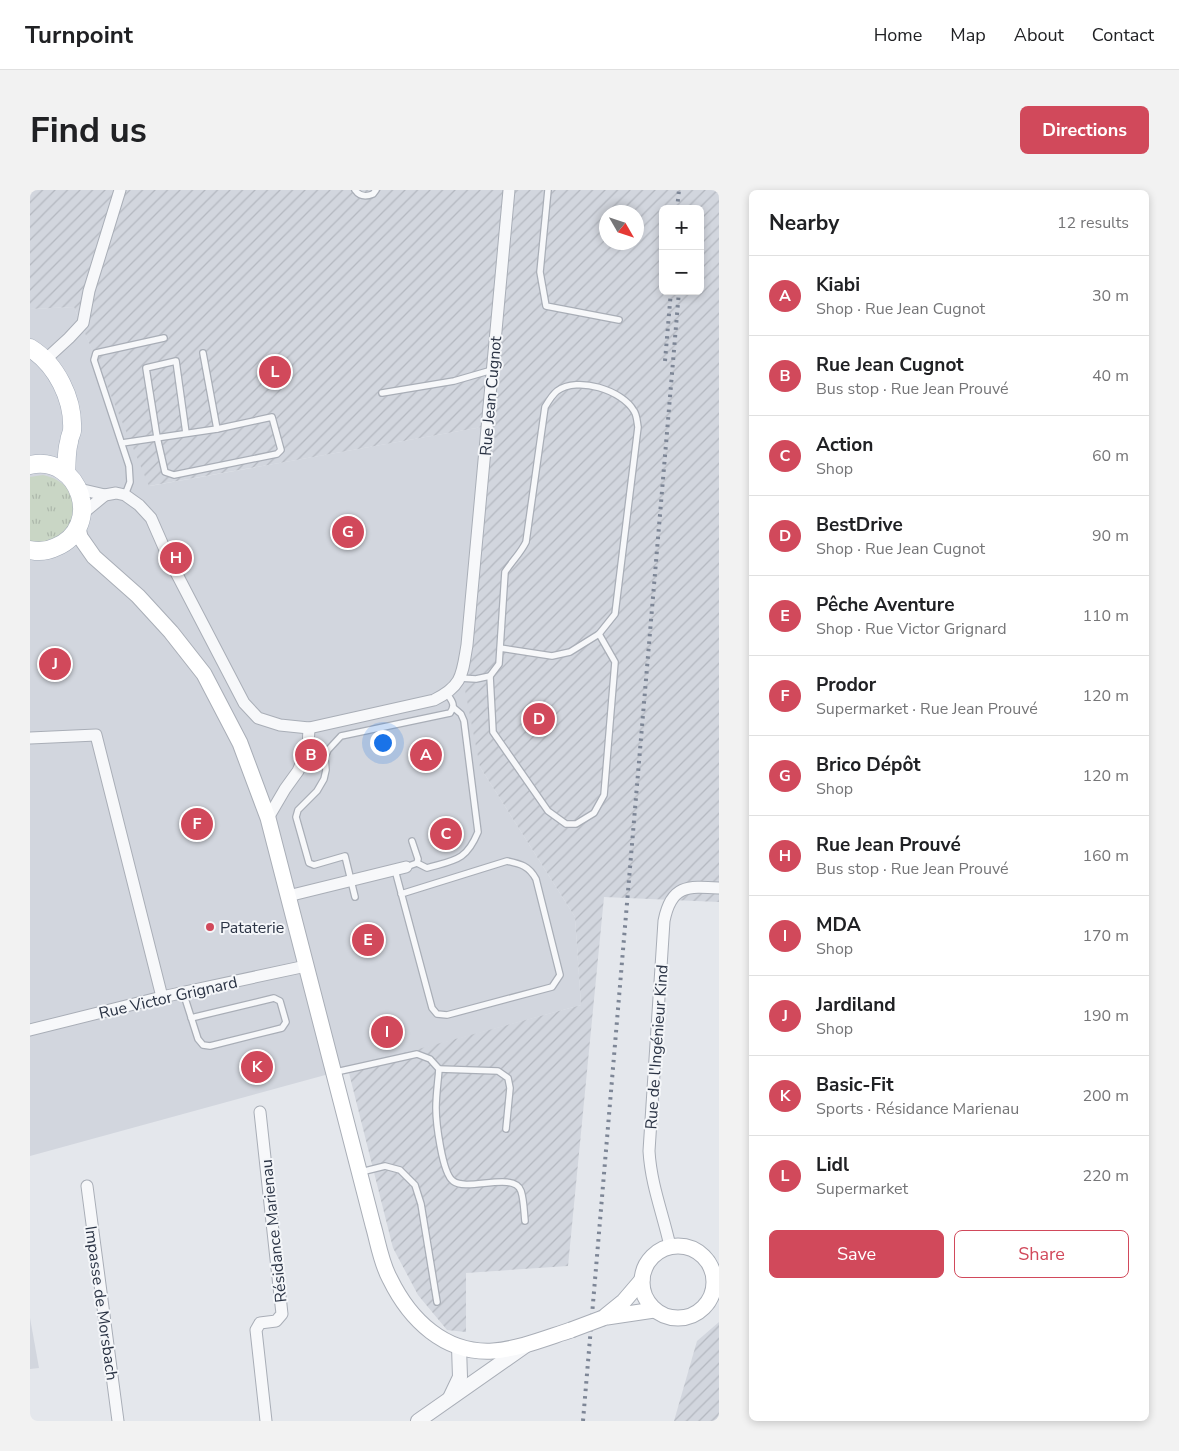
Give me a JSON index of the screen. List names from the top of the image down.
{
  "streets": {
    "street": [
      "Rue Jean Cugnot",
      "Rue Victor Grignard",
      "Rue de l'Ingénieur Kind",
      "Résidance Marienau",
      "Impasse de Morsbach"
    ]
  },
  "places": ["Pataterie"],
  "north": "bottom right",
  "page": {
    "header": "Turnpoint",
    "nav": [
      "Home",
      "Map",
      "About",
      "Contact"
    ],
    "buttons": [
      "Directions",
      ["Save", "Share"]
    ],
    "title": "Find us",
    "heading": ["Nearby", "12 results"],
    "map_buttons": ["+", "−"],
    "list": [
      {
        "mark": "A",
        "name": "Kiabi",
        "note": "Shop · Rue Jean Cugnot",
        "value": "30 m"
      },
      {
        "mark": "B",
        "name": "Rue Jean Cugnot",
        "note": "Bus stop · Rue Jean Prouvé",
        "value": "40 m"
      },
      {
        "mark": "C",
        "name": "Action",
        "note": "Shop",
        "value": "60 m"
      },
      {
        "mark": "D",
        "name": "BestDrive",
        "note": "Shop · Rue Jean Cugnot",
        "value": "90 m"
      },
      {
        "mark": "E",
        "name": "Pêche Aventure",
        "note": "Shop · Rue Victor Grignard",
        "value": "110 m"
      },
      {
        "mark": "F",
        "name": "Prodor",
        "note": "Supermarket · Rue Jean Prouvé",
        "value": "120 m"
      },
      {
        "mark": "G",
        "name": "Brico Dépôt",
        "note": "Shop",
        "value": "120 m"
      },
      {
        "mark": "H",
        "name": "Rue Jean Prouvé",
        "note": "Bus stop · Rue Jean Prouvé",
        "value": "160 m"
      },
      {
        "mark": "I",
        "name": "MDA",
        "note": "Shop",
        "value": "170 m"
      },
      {
        "mark": "J",
        "name": "Jardiland",
        "note": "Shop",
        "value": "190 m"
      },
      {
        "mark": "K",
        "name": "Basic-Fit",
        "note": "Sports · Résidance Marienau",
        "value": "200 m"
      },
      {
        "mark": "L",
        "name": "Lidl",
        "note": "Supermarket",
        "value": "220 m"
      }
    ],
    "pins": [
      "L",
      "G",
      "H",
      "J",
      "D",
      "A",
      "B",
      "F",
      "C",
      "E",
      "I",
      "K"
    ]
  }
}
